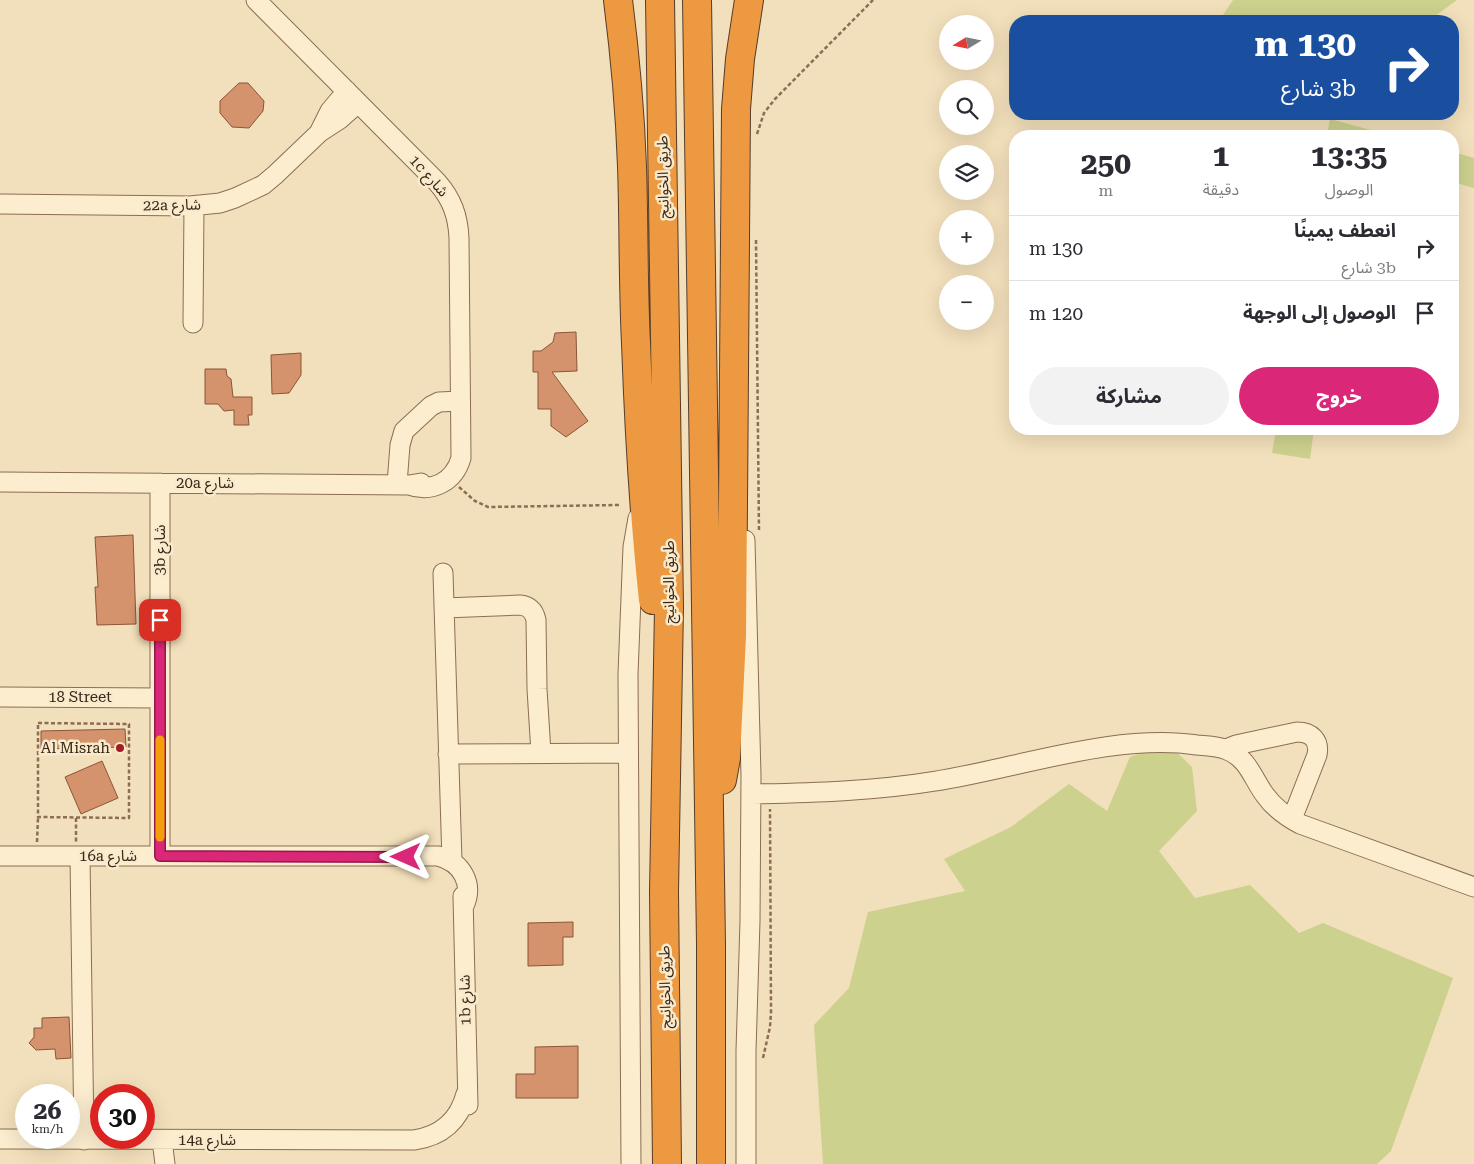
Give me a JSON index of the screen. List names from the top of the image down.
{
  "streets": {
    "highway": ["طريق الخوانيج"],
    "street": [
      "1c شارع",
      "22a شارع",
      "20a شارع",
      "3b شارع",
      "18 Street",
      "16a شارع",
      "1b شارع",
      "14a شارع"
    ]
  },
  "crossings": [
    ["1c شارع", "22a شارع"],
    ["1c شارع", "20a شارع"],
    ["20a شارع", "3b شارع"],
    ["3b شارع", "18 Street"],
    ["3b شارع", "16a شارع"],
    ["16a شارع", "1b شارع"],
    ["1b شارع", "14a شارع"]
  ],
  "places": ["Al Misrah"],
  "north": "left",
  "page": {
    "map_buttons": ["+", "−"],
    "turn": ["130 m", "3b شارع"],
    "eta": [
      "13:35",
      "الوصول",
      "1",
      "دقيقة",
      "250",
      "m"
    ],
    "list": [
      {
        "name": "انعطف يمينًا",
        "note": "3b شارع",
        "value": "130 m"
      },
      {
        "name": "الوصول إلى الوجهة",
        "value": "120 m"
      }
    ],
    "buttons": ["خروج", "مشاركة"],
    "speed": "26 km/h",
    "limit": "30"
  }
}
